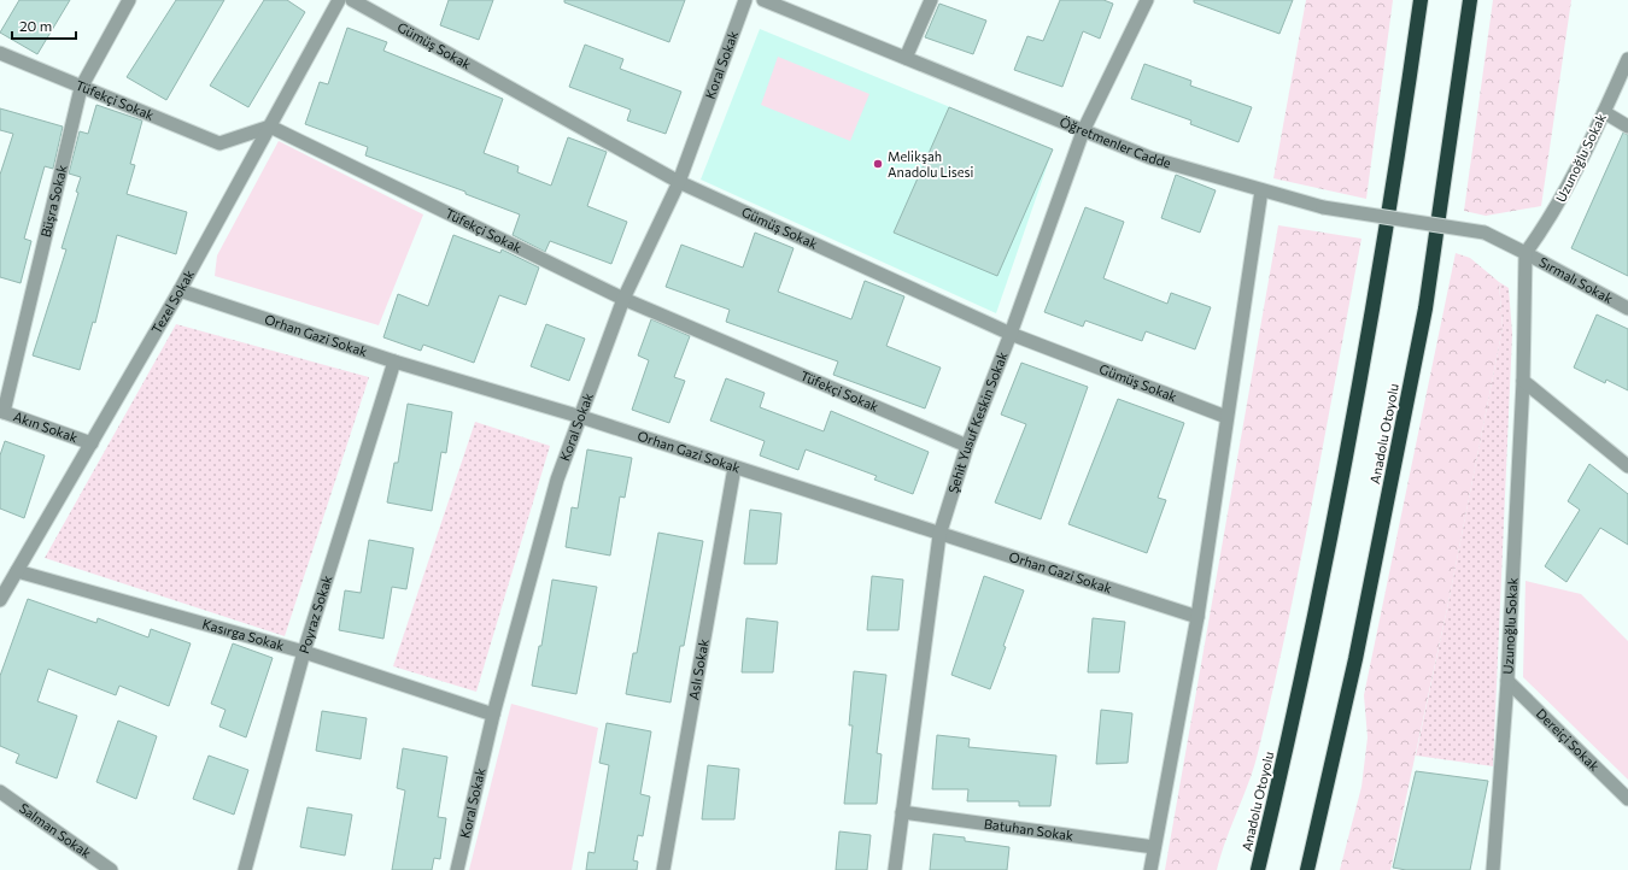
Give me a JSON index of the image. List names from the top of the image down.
{
  "streets": {
    "highway": ["Anadolu Otoyolu"],
    "street": [
      "Gümüş Sokak",
      "Koral Sokak",
      "Tüfekçi Sokak",
      "Öğretmenler Cadde",
      "Uzunoğlu Sokak",
      "Büşra Sokak",
      "Sırmalı Sokak",
      "Tezel Sokak",
      "Orhan Gazi Sokak",
      "Şehit Yusuf Keskin Sokak",
      "Akın Sokak",
      "Poyraz Sokak",
      "Kasırga Sokak",
      "Aslı Sokak",
      "Dereiçi Sokak",
      "Salman Sokak",
      "Batuhan Sokak"
    ]
  },
  "crossings": [
    ["Gümüş Sokak", "Koral Sokak"],
    ["Gümüş Sokak", "Şehit Yusuf Keskin Sokak"],
    ["Koral Sokak", "Tüfekçi Sokak"],
    ["Koral Sokak", "Orhan Gazi Sokak"],
    ["Koral Sokak", "Kasırga Sokak"],
    ["Tüfekçi Sokak", "Büşra Sokak"],
    ["Tüfekçi Sokak", "Tezel Sokak"],
    ["Tüfekçi Sokak", "Şehit Yusuf Keskin Sokak"],
    ["Öğretmenler Cadde", "Sırmalı Sokak"],
    ["Öğretmenler Cadde", "Şehit Yusuf Keskin Sokak"],
    ["Uzunoğlu Sokak", "Sırmalı Sokak"],
    ["Uzunoğlu Sokak", "Dereiçi Sokak"],
    ["Büşra Sokak", "Akın Sokak"],
    ["Tezel Sokak", "Orhan Gazi Sokak"],
    ["Tezel Sokak", "Akın Sokak"],
    ["Tezel Sokak", "Kasırga Sokak"],
    ["Orhan Gazi Sokak", "Şehit Yusuf Keskin Sokak"],
    ["Orhan Gazi Sokak", "Poyraz Sokak"],
    ["Orhan Gazi Sokak", "Aslı Sokak"],
    ["Şehit Yusuf Keskin Sokak", "Batuhan Sokak"],
    ["Poyraz Sokak", "Kasırga Sokak"]
  ],
  "places": ["Melikşah Anadolu Lisesi"],
  "scale_bar": "20 m"
}
